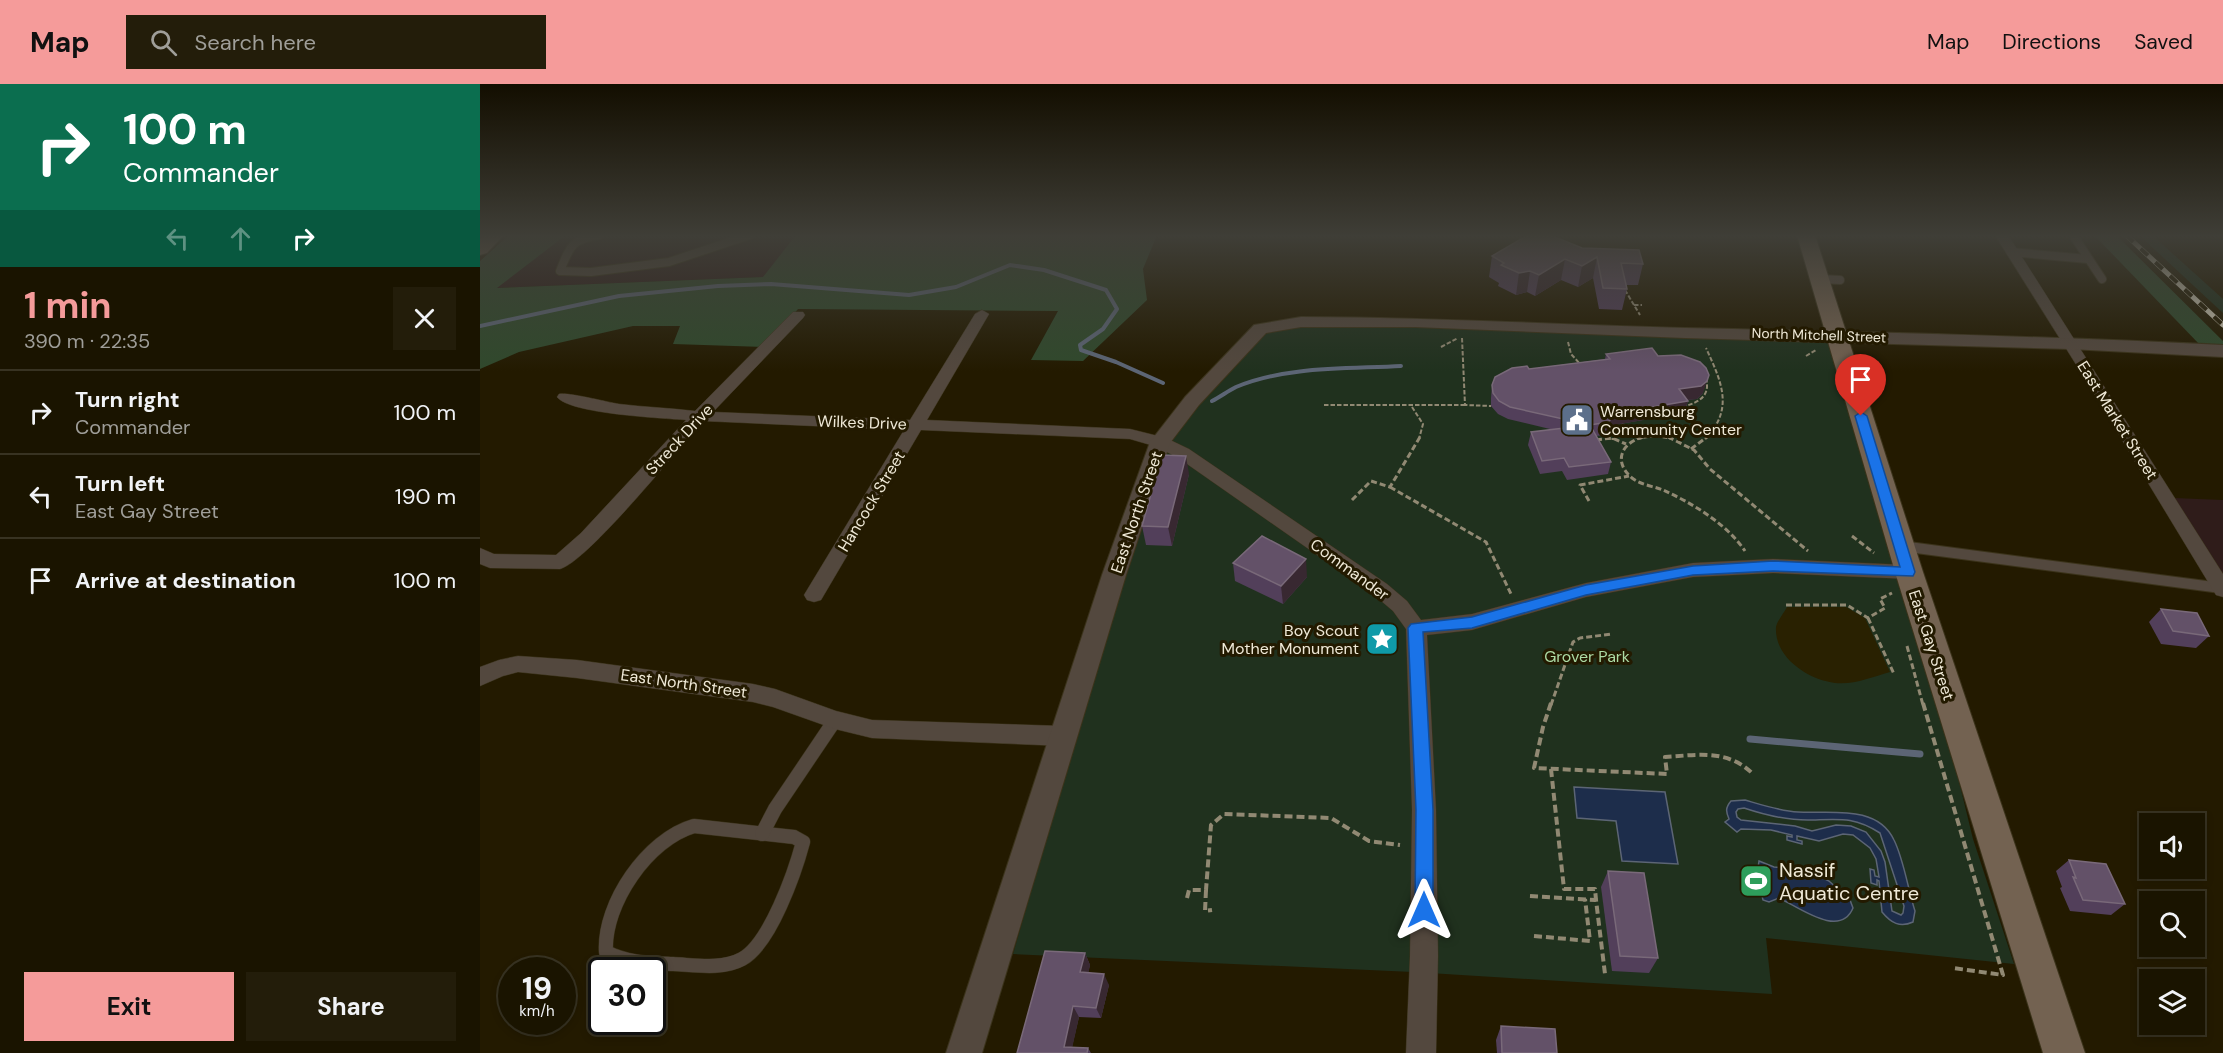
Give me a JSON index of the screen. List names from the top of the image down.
{
  "streets": {
    "main road": ["East Gay Street"],
    "street": [
      "North Mitchell Street",
      "East Market Street",
      "Wilkes Drive",
      "Streck Drive",
      "Hancock Street",
      "East North Street",
      "Commander"
    ]
  },
  "crossings": [
    ["North Mitchell Street", "East Market Street"],
    ["North Mitchell Street", "East North Street"],
    ["North Mitchell Street", "East Gay Street"],
    ["Wilkes Drive", "Streck Drive"],
    ["Wilkes Drive", "Hancock Street"],
    ["Wilkes Drive", "East North Street"],
    ["Wilkes Drive", "Commander"],
    ["East North Street", "Commander"]
  ],
  "parks": ["Grover Park"],
  "places": {
    "public building": ["Warrensburg Community Center"],
    "place": ["Boy Scout Mother Monument"],
    "sports": ["Nassif Aquatic Centre"]
  },
  "page": {
    "header": "Map",
    "search": "Search here",
    "nav": ["Map", "Directions", "Saved"],
    "turn": ["100 m", "Commander"],
    "heading": ["1 min", "390 m · 22:35"],
    "list": [
      {
        "name": "Turn right",
        "note": "Commander",
        "value": "100 m"
      },
      {
        "name": "Turn left",
        "note": "East Gay Street",
        "value": "190 m"
      },
      {
        "name": "Arrive at destination",
        "value": "100 m"
      }
    ],
    "speed": "19 km/h",
    "limit": "30",
    "buttons": ["Exit", "Share"]
  }
}
